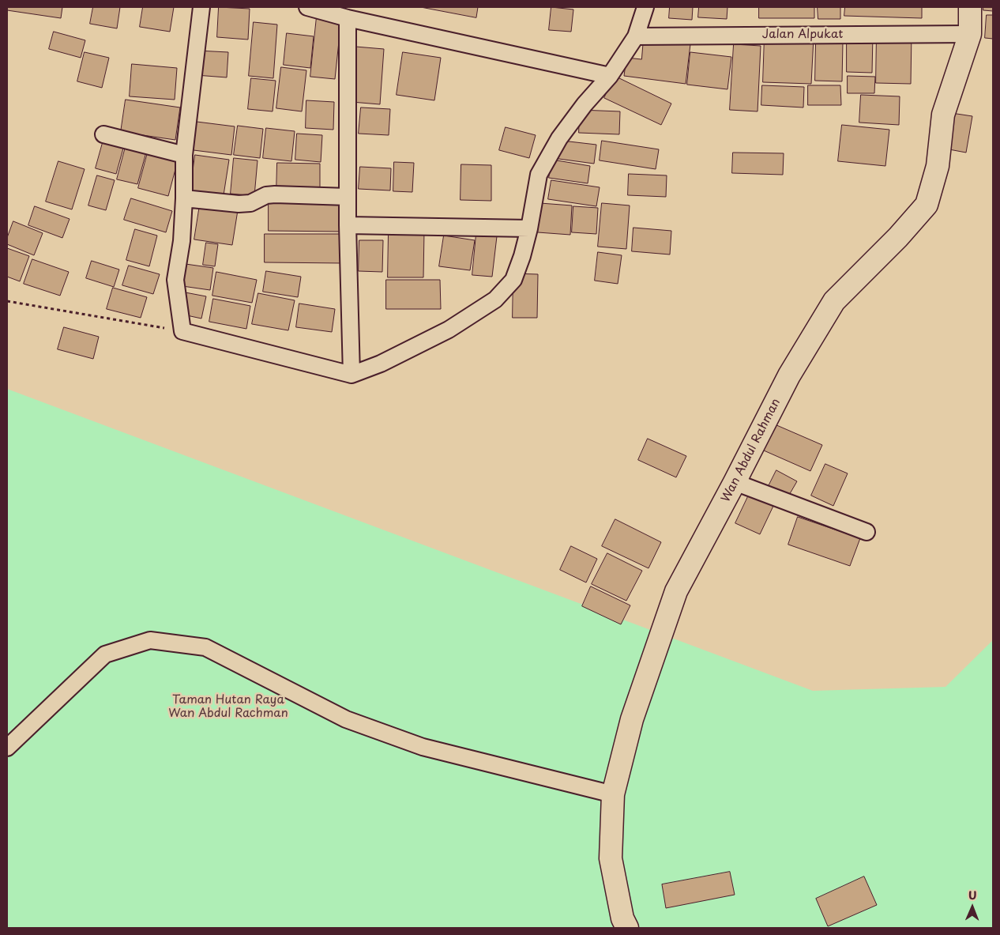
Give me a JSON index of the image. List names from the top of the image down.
{
  "streets": {
    "street": ["Jalan Alpukat", "Wan Abdul Rahman"]
  },
  "crossings": [
    ["Jalan Alpukat", "Wan Abdul Rahman"]
  ],
  "parks": ["Taman Hutan Raya Wan Abdul Rachman"],
  "north": "top"
}
